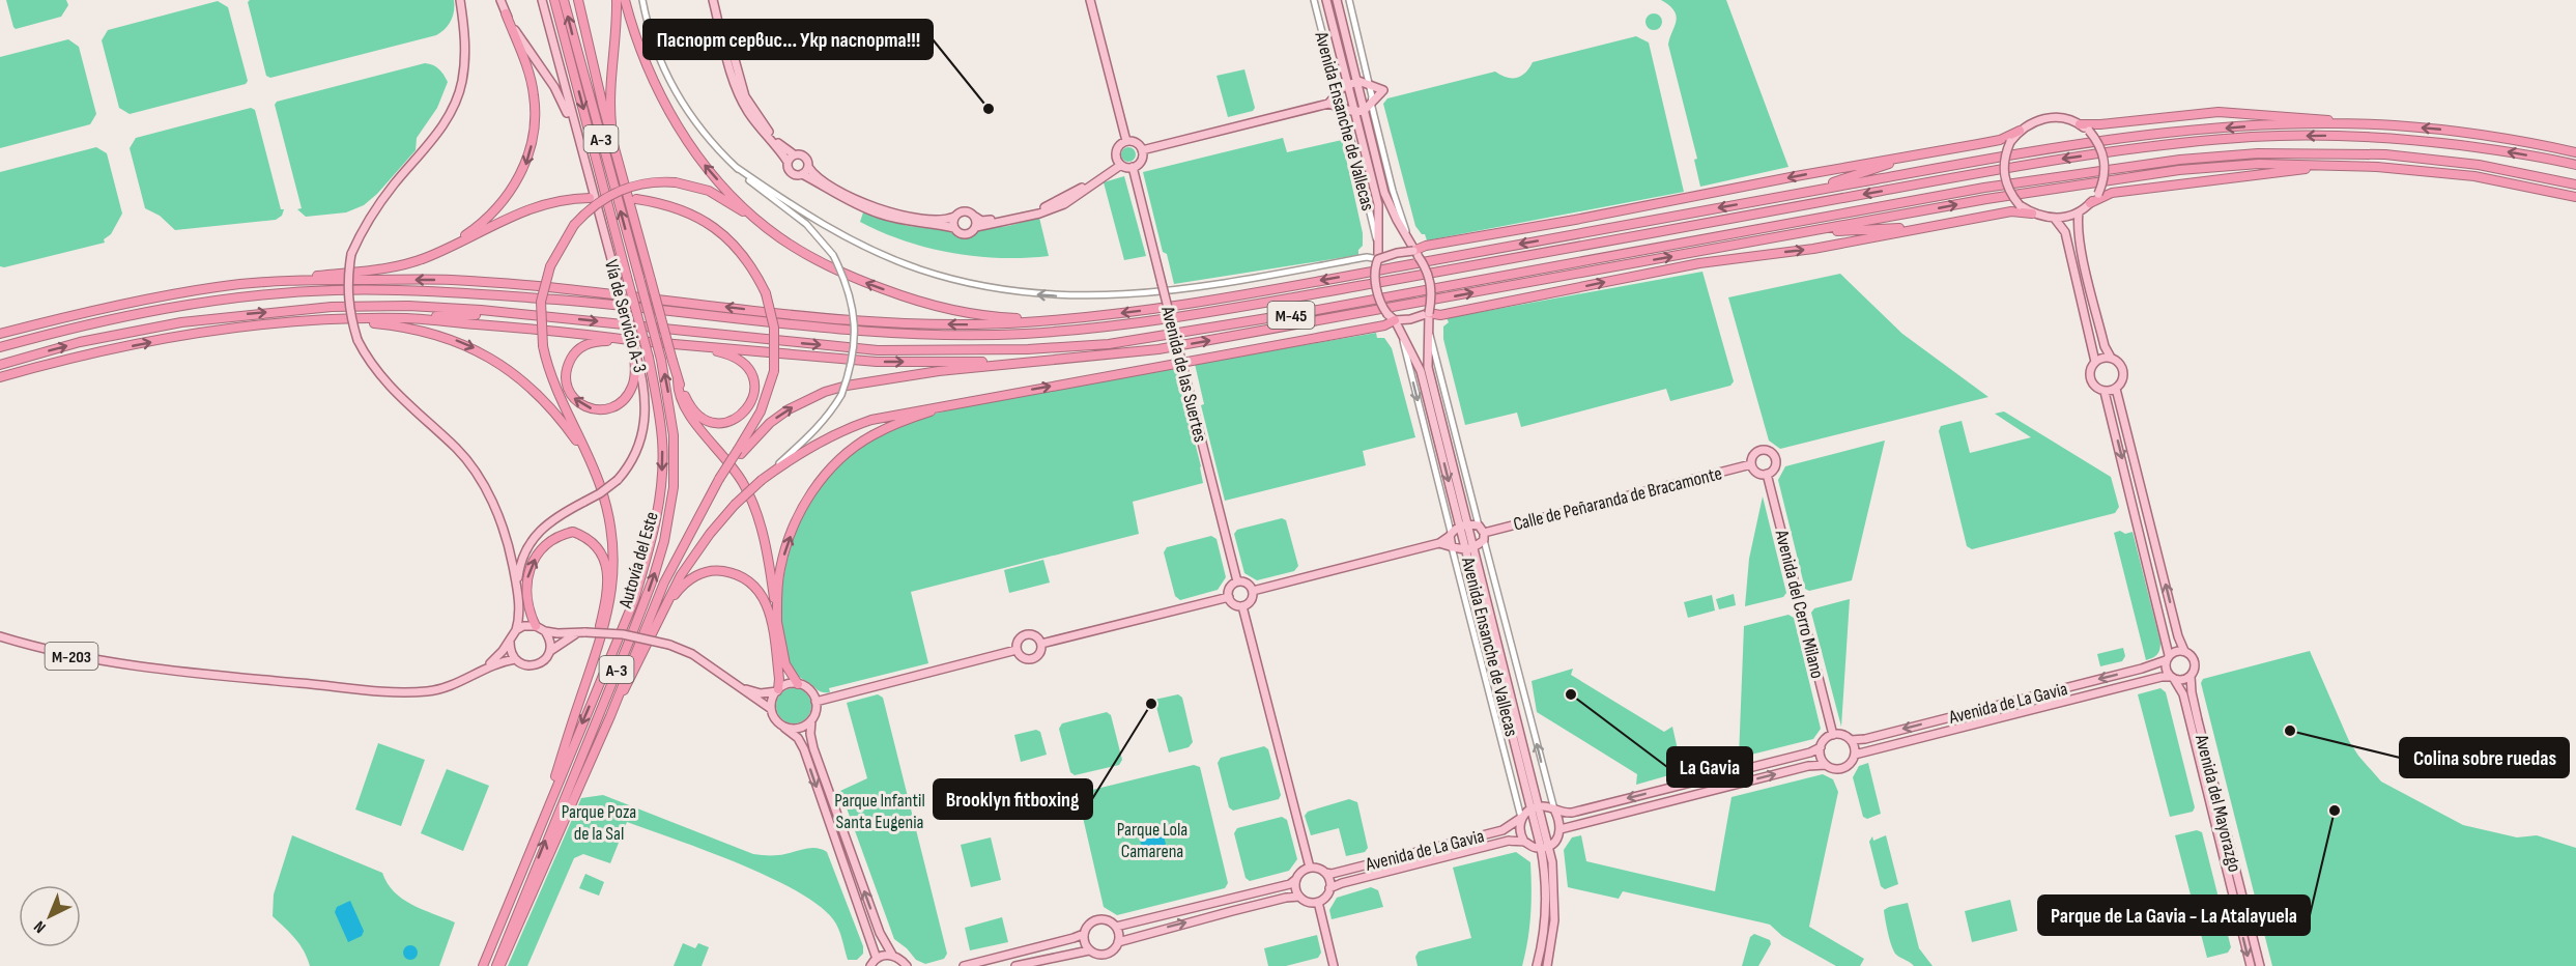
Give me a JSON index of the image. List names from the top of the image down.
{
  "streets": {
    "highway": ["A-3", "M-45", "Autovía del Este"],
    "main road": [
      "Avenida Ensanche de Vallecas",
      "Vía de Servicio A-3",
      "Avenida de las Suertes",
      "Calle de Peñaranda de Bracamonte",
      "Avenida del Cerro Milano",
      "M-203",
      "Avenida de La Gavia",
      "Avenida del Mayorazgo"
    ]
  },
  "crossings": [
    ["Avenida Ensanche de Vallecas", "Calle de Peñaranda de Bracamonte"],
    ["Avenida Ensanche de Vallecas", "Avenida de La Gavia"],
    ["Calle de Peñaranda de Bracamonte", "Avenida del Cerro Milano"],
    ["Avenida del Cerro Milano", "Avenida de La Gavia"],
    ["Avenida de La Gavia", "Avenida del Mayorazgo"]
  ],
  "parks": ["Parque Infantil Santa Eugenia", "Parque Poza de la Sal", "Parque Lola Camarena"],
  "places": [
    "Паспорт сервис... Укр паспорта!!!",
    "La Gavia",
    "Brooklyn fitboxing",
    "Colina sobre ruedas",
    "Parque de La Gavia - La Atalayuela"
  ],
  "north": "bottom left"
}
